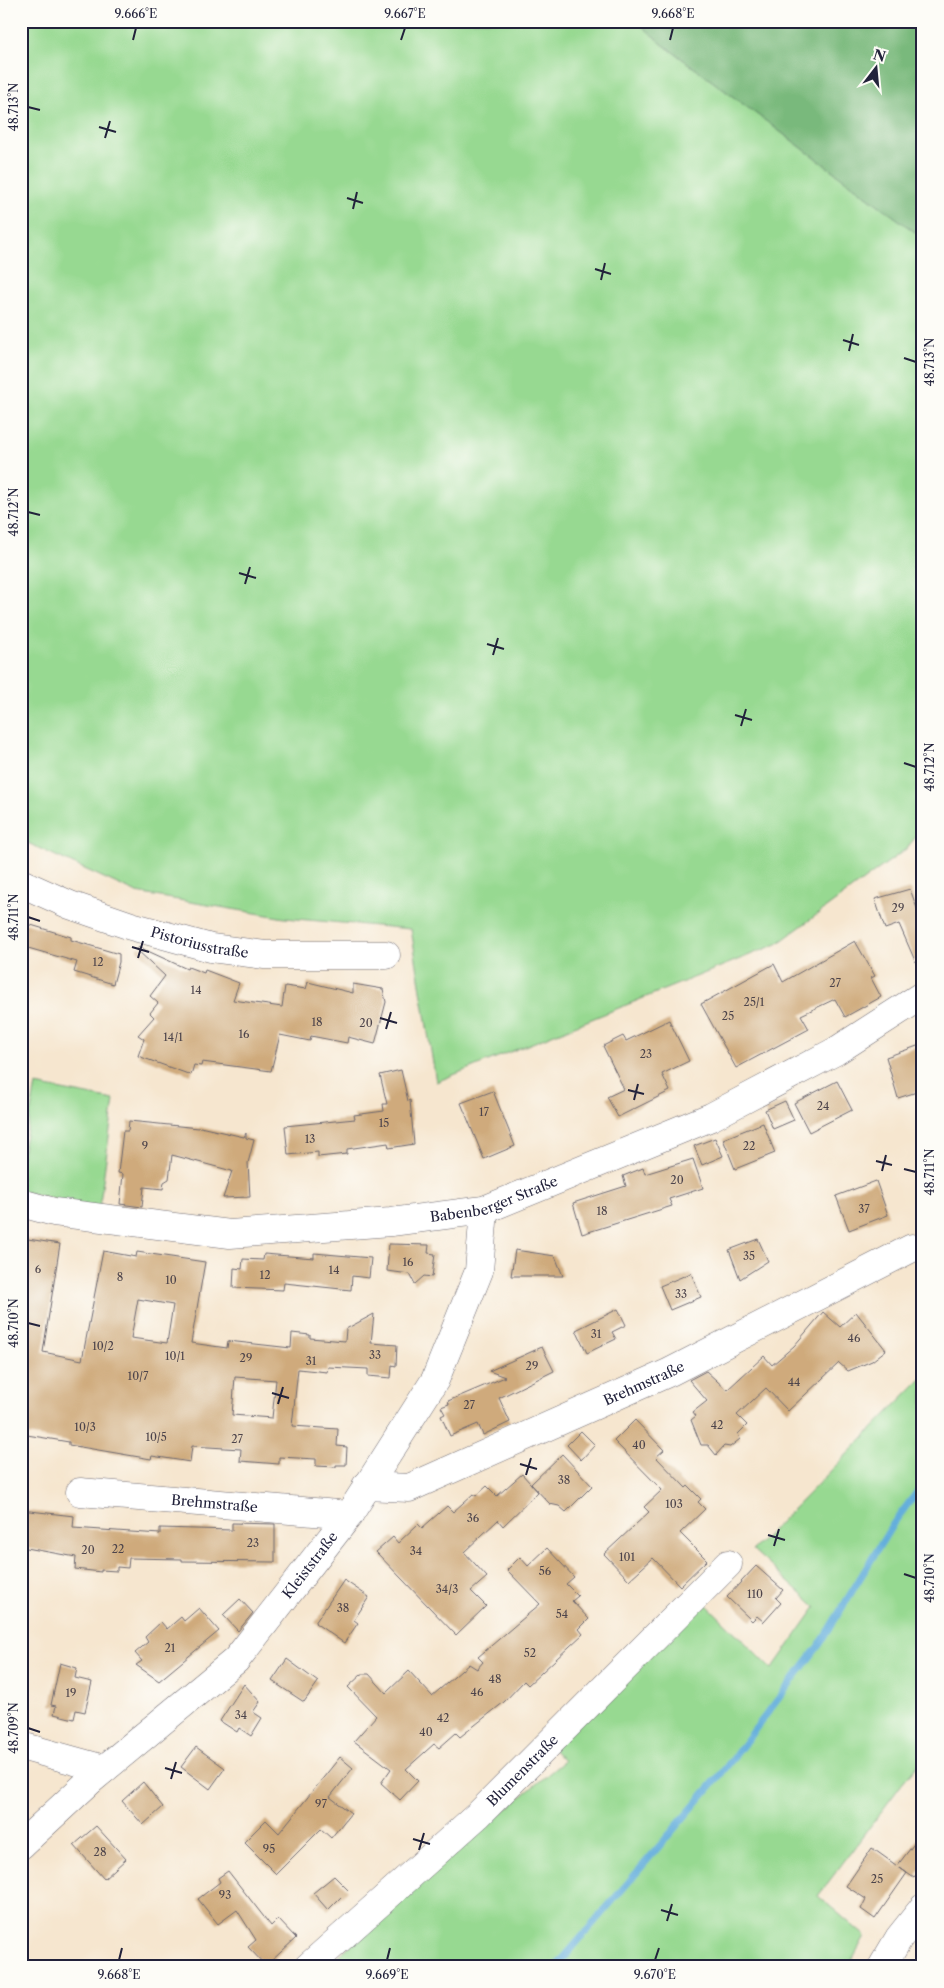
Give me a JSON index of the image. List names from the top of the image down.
{
  "streets": {
    "street": [
      "Pistoriusstraße",
      "Babenberger Straße",
      "Brehmstraße",
      "Kleiststraße",
      "Blumenstraße"
    ]
  },
  "crossings": [
    ["Babenberger Straße", "Kleiststraße"],
    ["Brehmstraße", "Kleiststraße"]
  ],
  "house_numbers": [
    "29",
    "12",
    "27",
    "14",
    "25/1",
    "25",
    "18",
    "20",
    "16",
    "14/1",
    "23",
    "24",
    "17",
    "15",
    "13",
    "9",
    "22",
    "20",
    "37",
    "18",
    "35",
    "16",
    "6",
    "14",
    "12",
    "8",
    "10",
    "33",
    "31",
    "46",
    "10/2",
    "33",
    "10/1",
    "29",
    "31",
    "29",
    "10/7",
    "44",
    "27",
    "42",
    "10/3",
    "10/5",
    "27",
    "40",
    "38",
    "103",
    "36",
    "23",
    "22",
    "20",
    "34",
    "101",
    "56",
    "34/3",
    "110",
    "38",
    "54",
    "21",
    "52",
    "48",
    "46",
    "19",
    "34",
    "42",
    "40",
    "97",
    "95",
    "28",
    "25",
    "93"
  ],
  "north": "top",
  "coordinates": [
    "9.666°E",
    "9.667°E",
    "9.668°E",
    "48.713°N",
    "48.712°N",
    "48.711°N",
    "48.710°N",
    "48.709°N",
    "9.669°E",
    "9.670°E"
  ]
}
